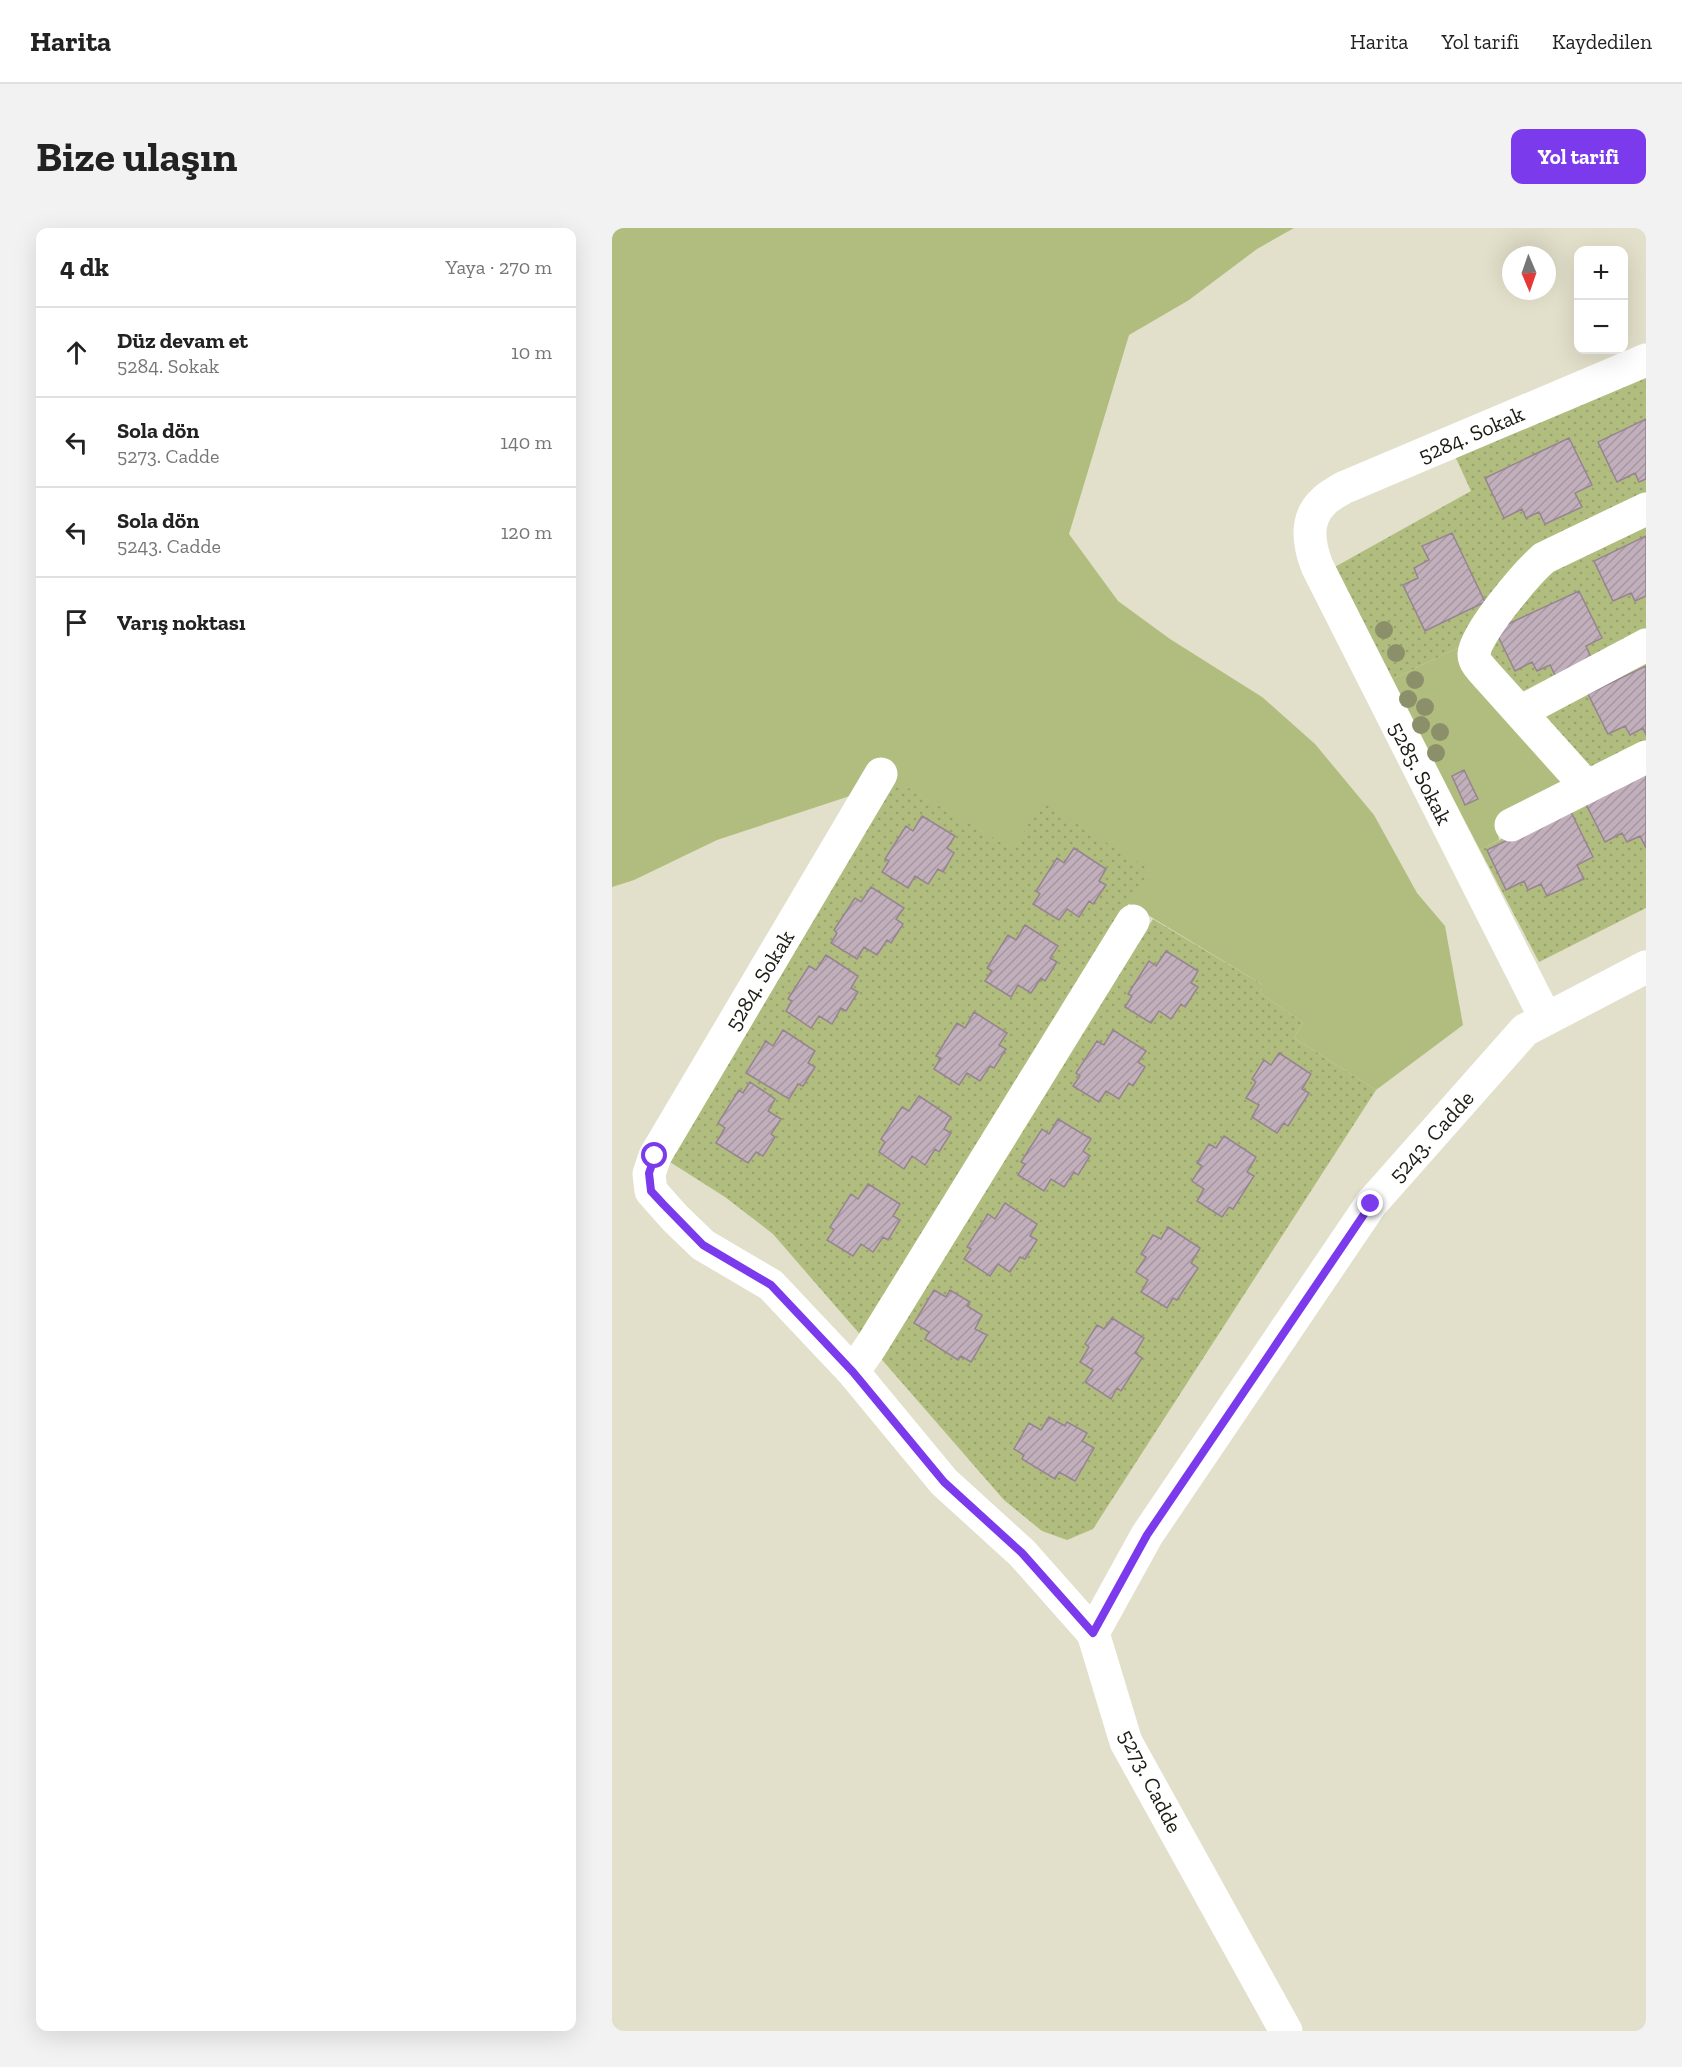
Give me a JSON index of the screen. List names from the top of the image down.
{
  "streets": {
    "street": [
      "5284. Sokak",
      "5285. Sokak",
      "5243. Cadde",
      "5273. Cadde"
    ]
  },
  "crossings": [
    ["5284. Sokak", "5285. Sokak"],
    ["5284. Sokak", "5273. Cadde"],
    ["5285. Sokak", "5243. Cadde"],
    ["5243. Cadde", "5273. Cadde"]
  ],
  "north": "bottom",
  "page": {
    "header": "Harita",
    "nav": ["Harita", "Yol tarifi", "Kaydedilen"],
    "buttons": "Yol tarifi",
    "title": "Bize ulaşın",
    "heading": ["4 dk", "Yaya · 270 m"],
    "map_buttons": ["+", "−"],
    "list": [
      ["Düz devam et", "5284. Sokak", "10 m"],
      ["Sola dön", "5273. Cadde", "140 m"],
      ["Sola dön", "5243. Cadde", "120 m"],
      "Varış noktası"
    ]
  }
}
